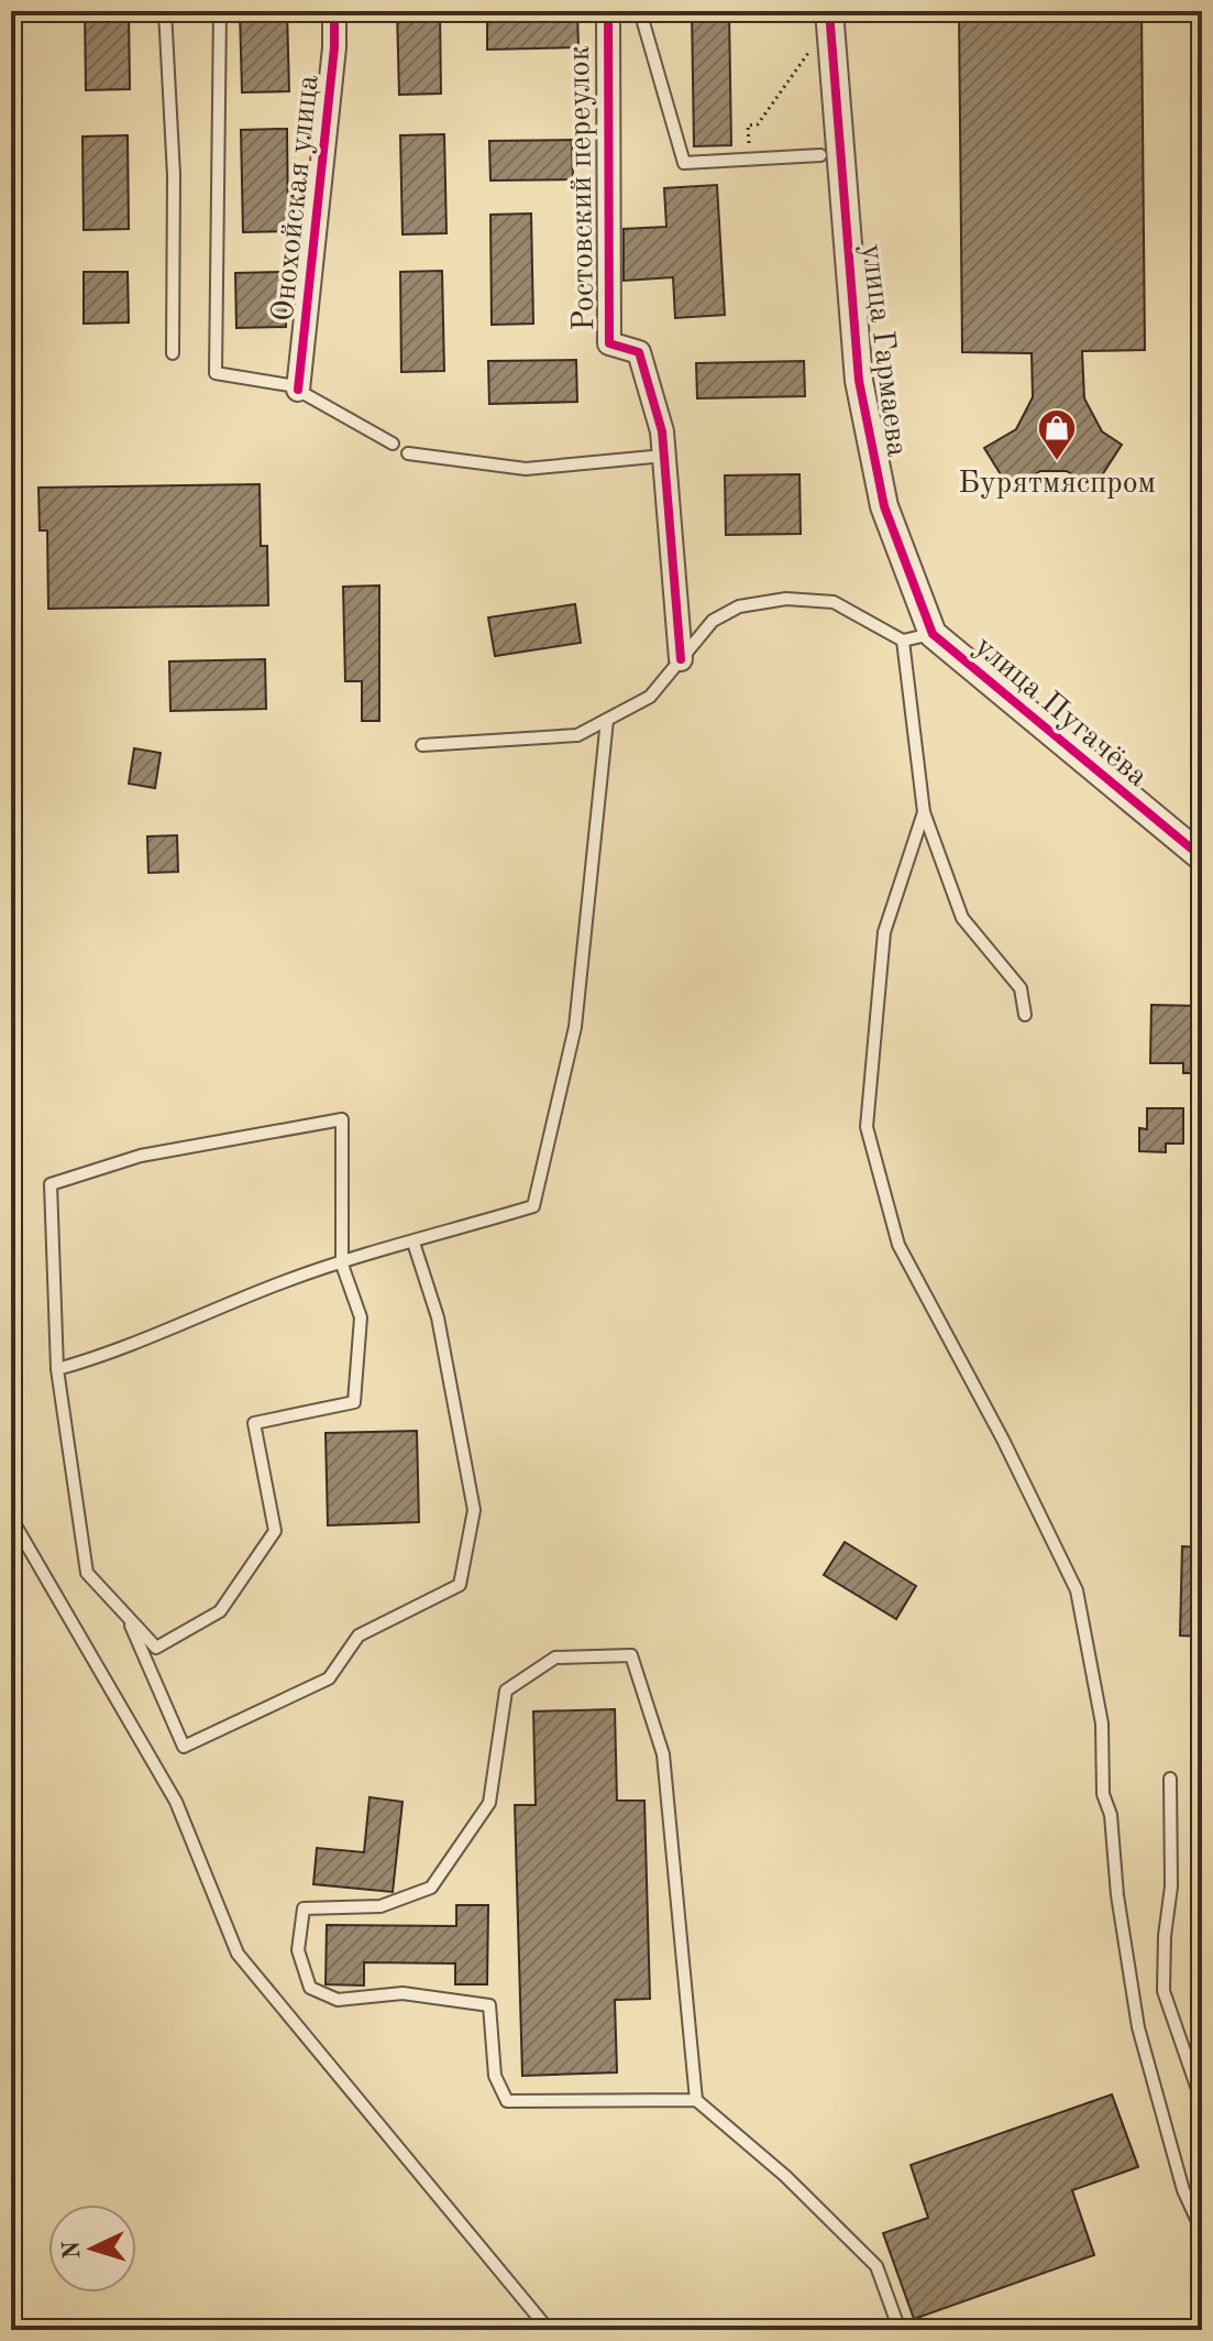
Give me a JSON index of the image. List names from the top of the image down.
{
  "streets": {
    "street": [
      "Ростовский переулок",
      "Онохойская улица",
      "улица Гармаева",
      "улица Пугачёва"
    ]
  },
  "crossings": [
    ["улица Гармаева", "улица Пугачёва"]
  ],
  "places": {
    "shop": ["Бурятмяспром"]
  },
  "north": "left"
}
